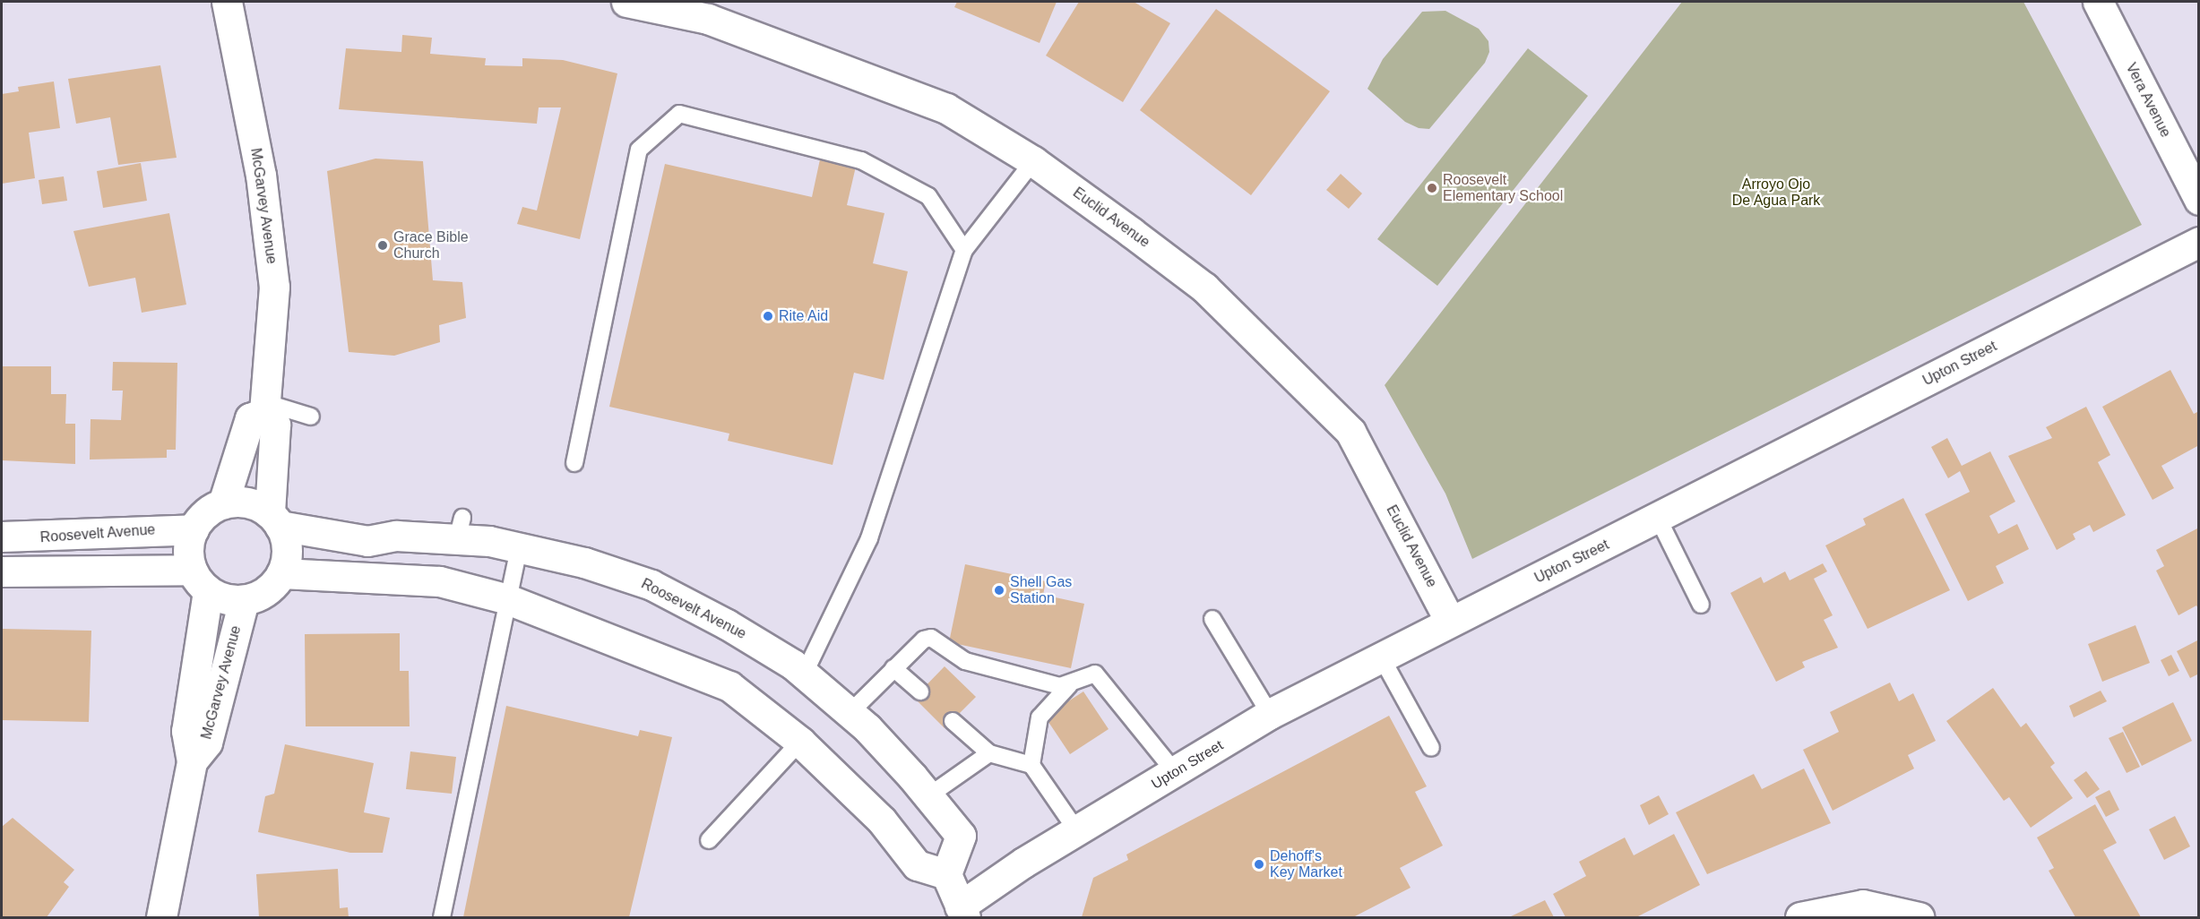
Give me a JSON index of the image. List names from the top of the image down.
{
  "streets": {
    "street": [
      "Vera Avenue",
      "McGarvey Avenue",
      "Euclid Avenue",
      "Upton Street",
      "Roosevelt Avenue"
    ]
  },
  "crossings": [
    ["McGarvey Avenue", "Roosevelt Avenue"],
    ["Euclid Avenue", "Upton Street"]
  ],
  "parks": ["Arroyo Ojo De Agua Park"],
  "places": [
    "Roosevelt Elementary School",
    "Grace Bible Church",
    "Rite Aid",
    "Shell Gas Station",
    "Dehoff's Key Market"
  ]
}
